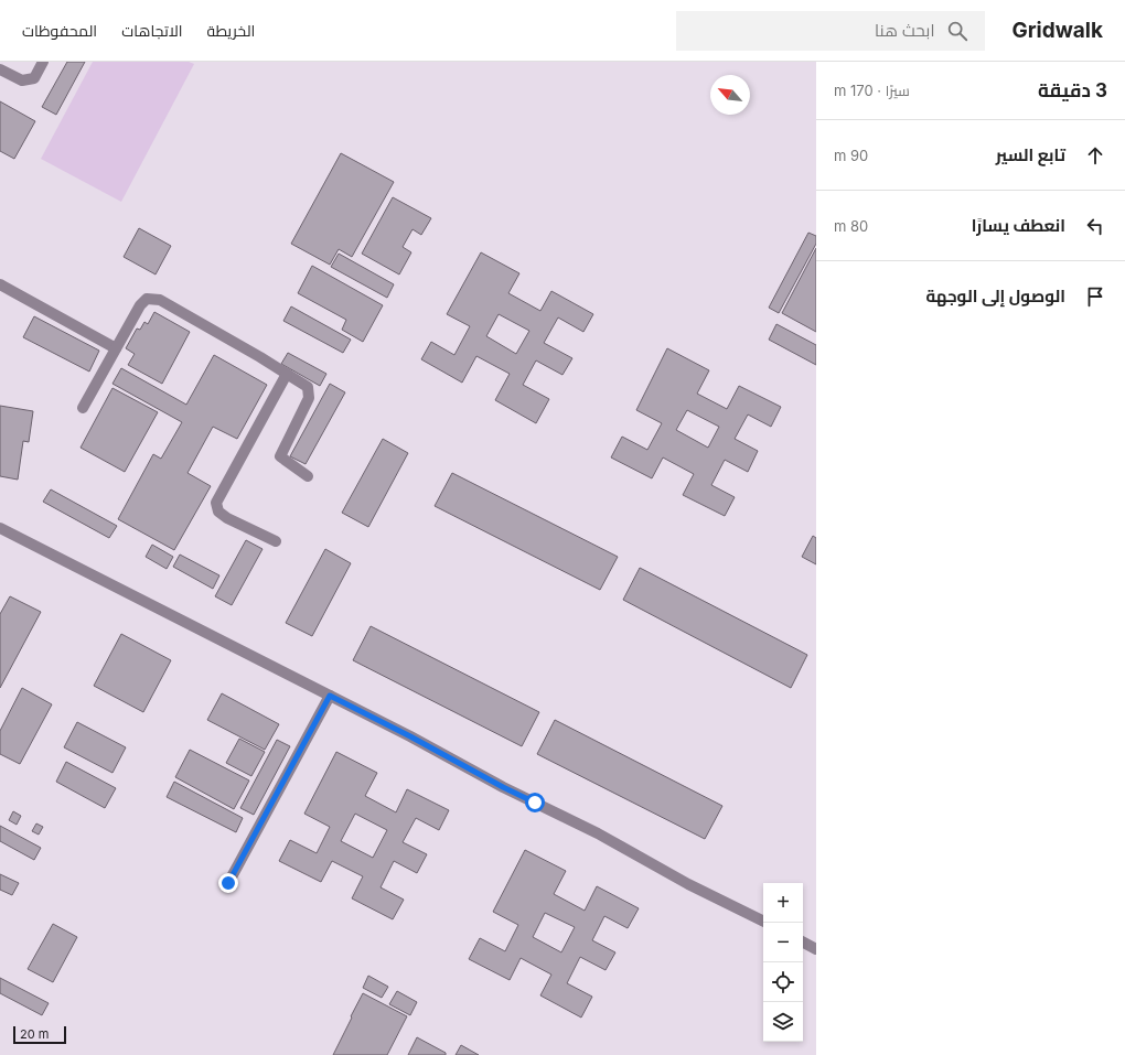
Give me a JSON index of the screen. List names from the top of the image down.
{
  "scale_bar": "20 m",
  "north": "top left",
  "page": {
    "header": "Gridwalk",
    "search": "ابحث هنا",
    "nav": ["الخريطة", "الاتجاهات", "المحفوظات"],
    "heading": ["3 دقيقة", "سيرًا · 170 m"],
    "list": [
      ["تابع السير", "90 m"],
      ["انعطف يسارًا", "80 m"],
      "الوصول إلى الوجهة"
    ],
    "map_buttons": ["+", "−"],
    "scale": "20 m"
  }
}
